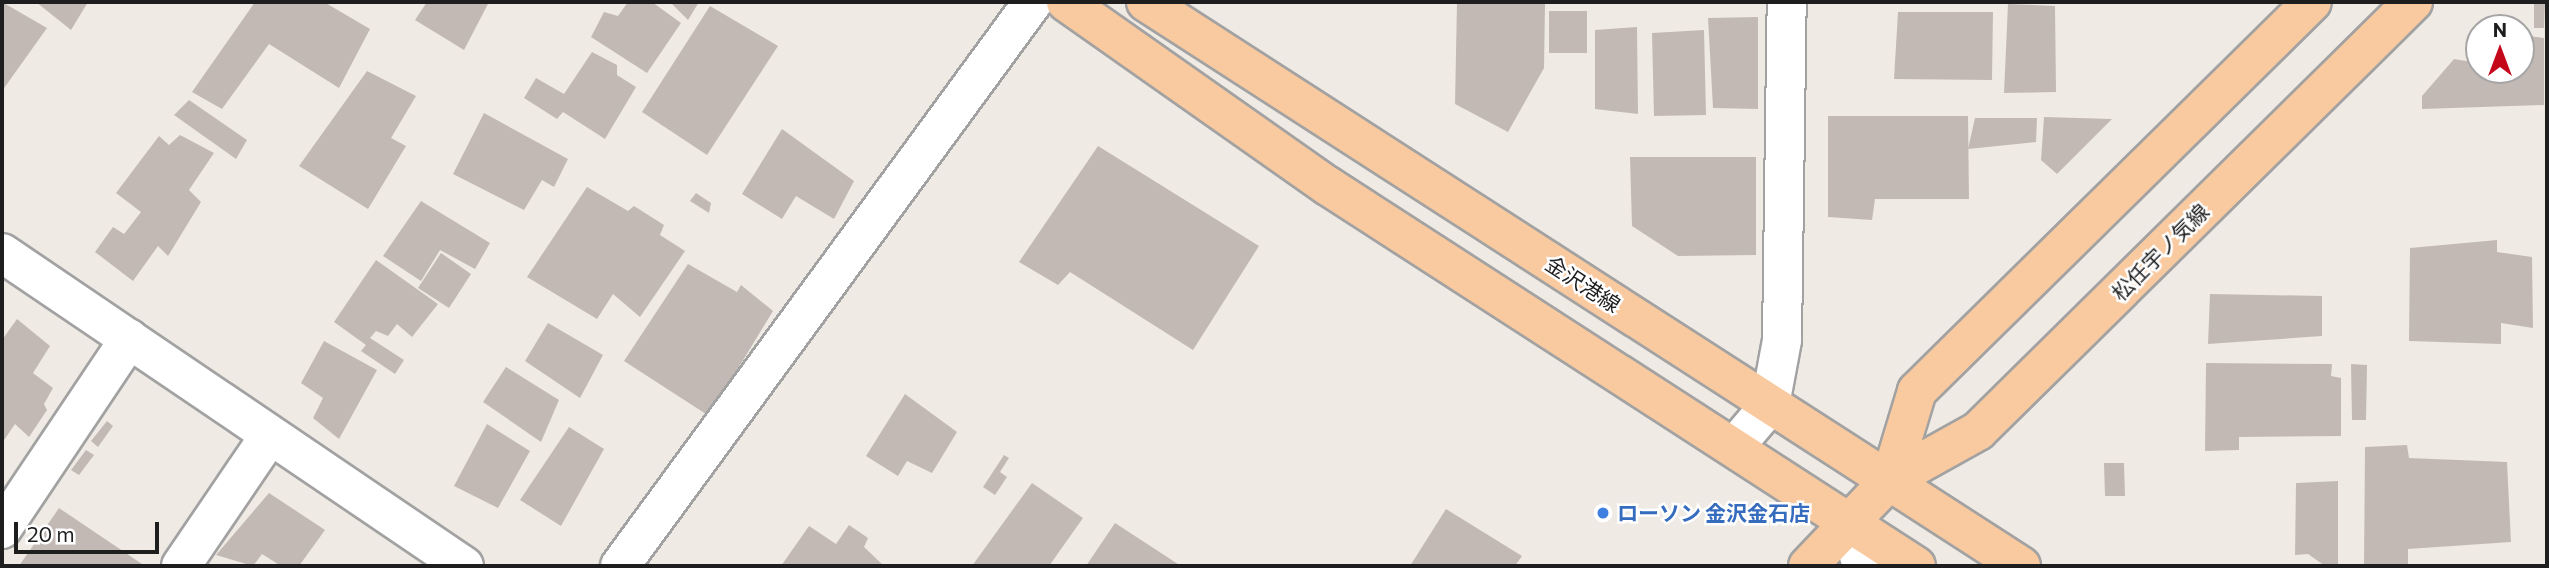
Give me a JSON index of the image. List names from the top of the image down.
{
  "streets": {
    "main road": ["松任宇ノ気線", "金沢港線"]
  },
  "crossings": [
    ["松任宇ノ気線", "金沢港線"]
  ],
  "places": ["ローソン 金沢金石店"],
  "scale_bar": "20 m",
  "north": "top"
}
